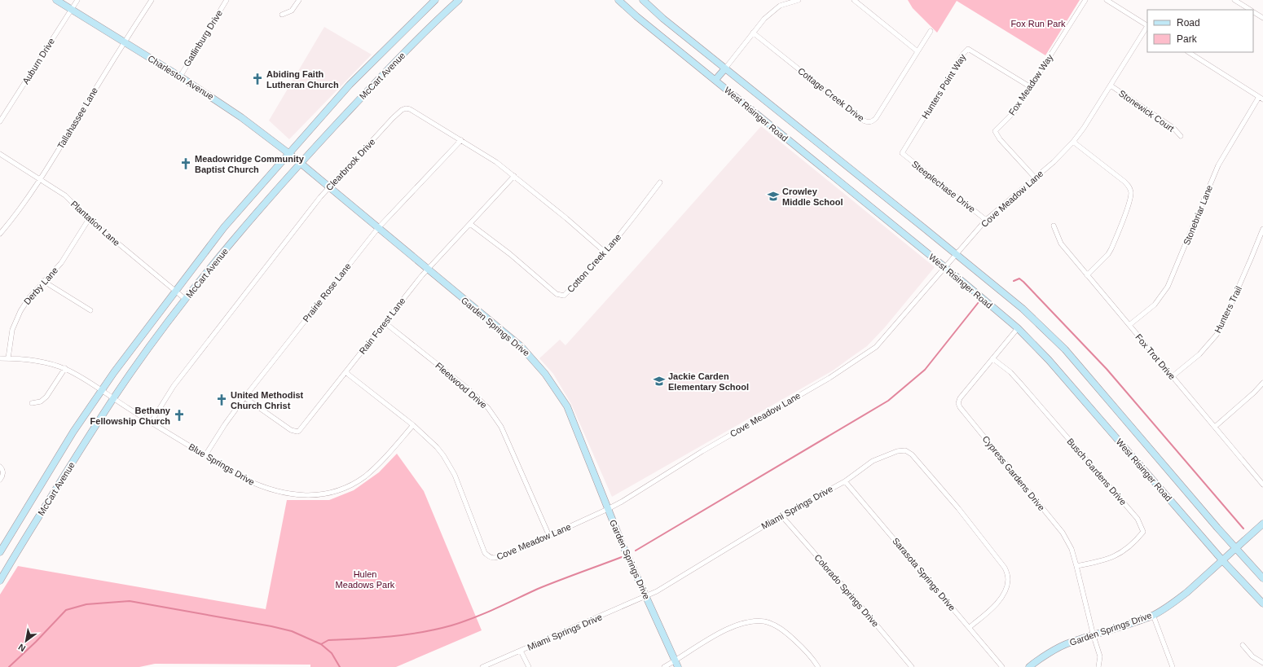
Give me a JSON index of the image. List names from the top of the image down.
{
  "streets": {
    "main road": [
      "McCart Avenue",
      "Charleston Avenue",
      "West Risinger Road",
      "Garden Springs Drive"
    ],
    "street": [
      "Gatlinburg Drive",
      "Auburn Drive",
      "Fox Meadow Way",
      "Hunters Point Way",
      "Cottage Creek Drive",
      "Stonewick Court",
      "Tallahassee Lane",
      "Clearbrook Drive",
      "Steeplechase Drive",
      "Cove Meadow Lane",
      "Stonebriar Lane",
      "Plantation Lane",
      "Cotton Creek Lane",
      "Derby Lane",
      "Prairie Rose Lane",
      "Hunters Trail",
      "Rain Forest Lane",
      "Fox Trot Drive",
      "Fleetwood Drive",
      "Blue Springs Drive",
      "Busch Gardens Drive",
      "Cypress Gardens Drive",
      "Miami Springs Drive",
      "Sarasota Springs Drive",
      "Colorado Springs Drive"
    ]
  },
  "crossings": [
    ["Gatlinburg Drive", "Charleston Avenue"],
    ["Auburn Drive", "Charleston Avenue"],
    ["McCart Avenue", "Charleston Avenue"],
    ["McCart Avenue", "Plantation Lane"],
    ["McCart Avenue", "Garden Springs Drive"],
    ["McCart Avenue", "Blue Springs Drive"],
    ["Charleston Avenue", "Tallahassee Lane"],
    ["Charleston Avenue", "Garden Springs Drive"],
    ["Fox Meadow Way", "Hunters Point Way"],
    ["Fox Meadow Way", "Cove Meadow Lane"],
    ["Hunters Point Way", "Steeplechase Drive"],
    ["Stonewick Court", "Cove Meadow Lane"],
    ["West Risinger Road", "Cove Meadow Lane"],
    ["West Risinger Road", "Garden Springs Drive"],
    ["West Risinger Road", "Cypress Gardens Drive"],
    ["Tallahassee Lane", "Plantation Lane"],
    ["Clearbrook Drive", "Cotton Creek Lane"],
    ["Clearbrook Drive", "Prairie Rose Lane"],
    ["Clearbrook Drive", "Rain Forest Lane"],
    ["Clearbrook Drive", "Garden Springs Drive"],
    ["Clearbrook Drive", "Blue Springs Drive"],
    ["Steeplechase Drive", "Cove Meadow Lane"],
    ["Cove Meadow Lane", "Rain Forest Lane"],
    ["Cove Meadow Lane", "Garden Springs Drive"],
    ["Cove Meadow Lane", "Fleetwood Drive"],
    ["Cove Meadow Lane", "Blue Springs Drive"],
    ["Stonebriar Lane", "Fox Trot Drive"],
    ["Plantation Lane", "Derby Lane"],
    ["Cotton Creek Lane", "Rain Forest Lane"],
    ["Derby Lane", "Blue Springs Drive"],
    ["Prairie Rose Lane", "Rain Forest Lane"],
    ["Prairie Rose Lane", "Garden Springs Drive"],
    ["Prairie Rose Lane", "Blue Springs Drive"],
    ["Hunters Trail", "Fox Trot Drive"],
    ["Rain Forest Lane", "Garden Springs Drive"],
    ["Rain Forest Lane", "Fleetwood Drive"],
    ["Garden Springs Drive", "Cypress Gardens Drive"],
    ["Garden Springs Drive", "Miami Springs Drive"],
    ["Busch Gardens Drive", "Cypress Gardens Drive"],
    ["Miami Springs Drive", "Sarasota Springs Drive"],
    ["Miami Springs Drive", "Colorado Springs Drive"]
  ],
  "parks": ["Fox Run Park", "Hulen Meadows Park"],
  "places": {
    "church": [
      "Abiding Faith Lutheran Church",
      "Meadowridge Community Baptist Church",
      "United Methodist Church Christ",
      "Bethany Fellowship Church"
    ],
    "school or university": ["Crowley Middle School", "Jackie Carden Elementary School"]
  },
  "legend": ["Road", "Park"],
  "north": "bottom left"
}
